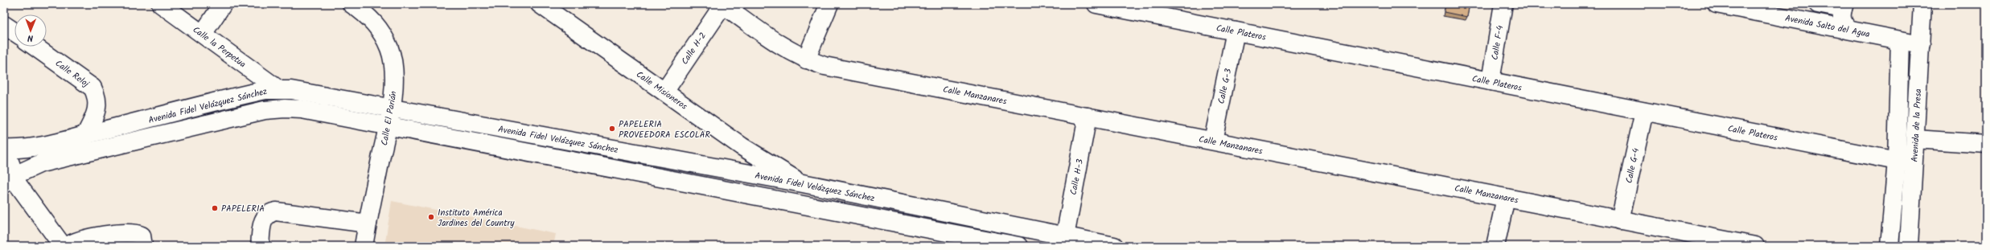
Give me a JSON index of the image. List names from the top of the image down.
{
  "streets": {
    "street": [
      "Avenida Salto del Agua",
      "Calle Plateros",
      "Calle F-4",
      "Calle la Perpetua",
      "Calle H-2",
      "Calle Reloj",
      "Calle G-3",
      "Calle Misioneros",
      "Calle Manzanares",
      "Avenida Fidel Velázquez Sánchez",
      "Calle El Parián",
      "Avenida de la Presa",
      "Calle G-4",
      "Calle H-3"
    ]
  },
  "crossings": [
    ["Avenida Salto del Agua", "Avenida de la Presa"],
    ["Calle Plateros", "Calle F-4"],
    ["Calle Plateros", "Calle G-3"],
    ["Calle Plateros", "Avenida de la Presa"],
    ["Calle Plateros", "Calle G-4"],
    ["Calle la Perpetua", "Avenida Fidel Velázquez Sánchez"],
    ["Calle H-2", "Calle Misioneros"],
    ["Calle H-2", "Calle Manzanares"],
    ["Calle Reloj", "Avenida Fidel Velázquez Sánchez"],
    ["Calle G-3", "Calle Manzanares"],
    ["Calle Misioneros", "Avenida Fidel Velázquez Sánchez"],
    ["Calle Manzanares", "Calle G-4"],
    ["Calle Manzanares", "Calle H-3"],
    ["Avenida Fidel Velázquez Sánchez", "Calle El Parián"],
    ["Avenida Fidel Velázquez Sánchez", "Calle H-3"]
  ],
  "places": ["PAPELERIA PROVEEDORA ESCOLAR", "PAPELERIA", "Instituto América Jardines del Country"],
  "north": "bottom"
}
